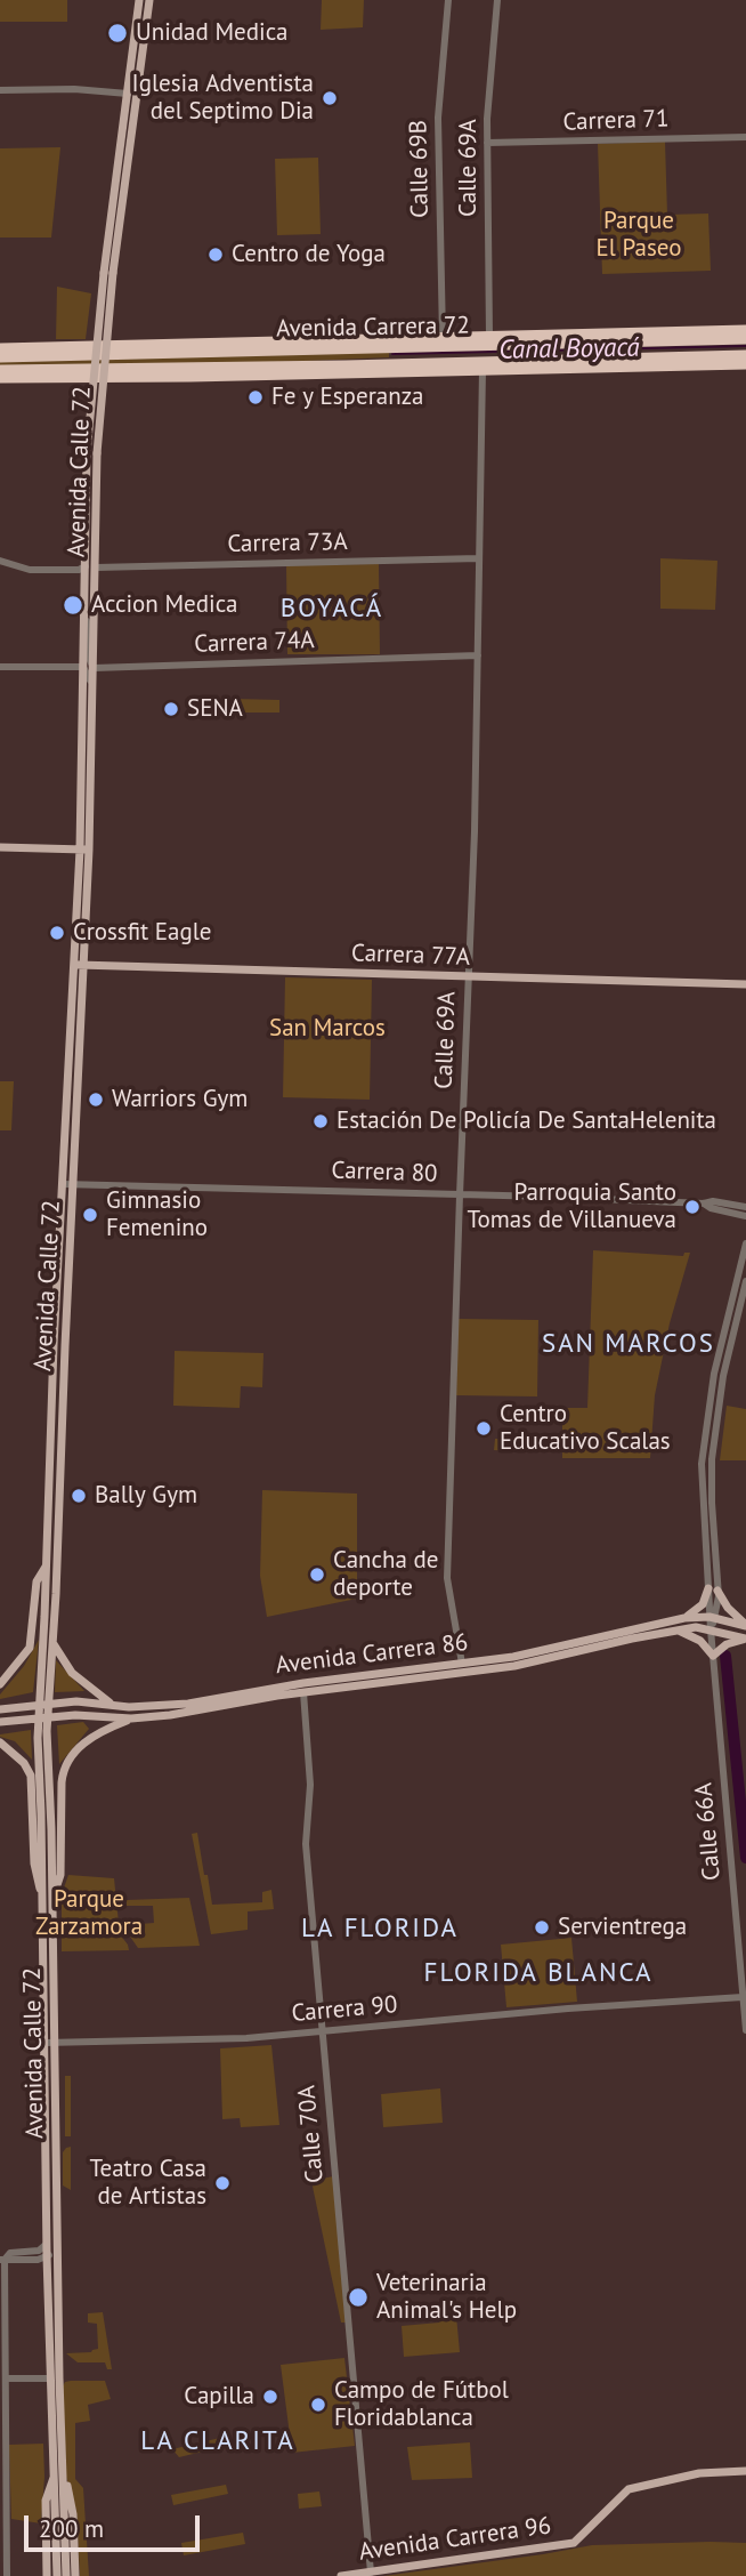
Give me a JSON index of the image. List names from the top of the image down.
{
  "streets": {
    "highway": ["Avenida Carrera 72"],
    "main road": [
      "Avenida Calle 72",
      "Carrera 77A",
      "Avenida Carrera 86",
      "Avenida Carrera 96"
    ],
    "street": [
      "Carrera 71",
      "Calle 69A",
      "Calle 69B",
      "Carrera 73A",
      "Carrera 74A",
      "Carrera 80",
      "Calle 66A",
      "Carrera 90",
      "Calle 70A"
    ]
  },
  "crossings": [
    ["Carrera 71", "Calle 69A"],
    ["Calle 69A", "Avenida Carrera 72"],
    ["Calle 69A", "Carrera 73A"],
    ["Calle 69A", "Carrera 74A"],
    ["Calle 69A", "Carrera 77A"],
    ["Calle 69A", "Carrera 80"],
    ["Calle 69A", "Avenida Carrera 86"],
    ["Calle 69B", "Avenida Carrera 72"],
    ["Avenida Calle 72", "Carrera 73A"],
    ["Avenida Calle 72", "Carrera 74A"],
    ["Avenida Calle 72", "Carrera 77A"],
    ["Avenida Calle 72", "Carrera 80"],
    ["Avenida Calle 72", "Avenida Carrera 86"],
    ["Avenida Calle 72", "Carrera 90"],
    ["Avenida Carrera 86", "Calle 66A"],
    ["Avenida Carrera 86", "Calle 70A"],
    ["Calle 66A", "Carrera 90"],
    ["Carrera 90", "Calle 70A"],
    ["Calle 70A", "Avenida Carrera 96"]
  ],
  "districts": [
    "BOYACÁ",
    "SAN MARCOS",
    "LA FLORIDA",
    "FLORIDA BLANCA",
    "LA CLARITA"
  ],
  "water": ["Canal Boyacá"],
  "parks": ["Parque El Paseo", "San Marcos", "Parque Zarzamora"],
  "places": [
    "Unidad Medica",
    "Iglesia Adventista del Septimo Dia",
    "Centro de Yoga",
    "Fe y Esperanza",
    "Accion Medica",
    "SENA",
    "Crossfit Eagle",
    "Warriors Gym",
    "Estación De Policía De SantaHelenita",
    "Parroquia Santo Tomas de Villanueva",
    "Gimnasio Femenino",
    "Centro Educativo Scalas",
    "Bally Gym",
    "Cancha de deporte",
    "Servientrega",
    "Teatro Casa de Artistas",
    "Veterinaria Animal's Help",
    "Capilla",
    "Campo de Fútbol Floridablanca"
  ],
  "scale_bar": "200 m"
}
